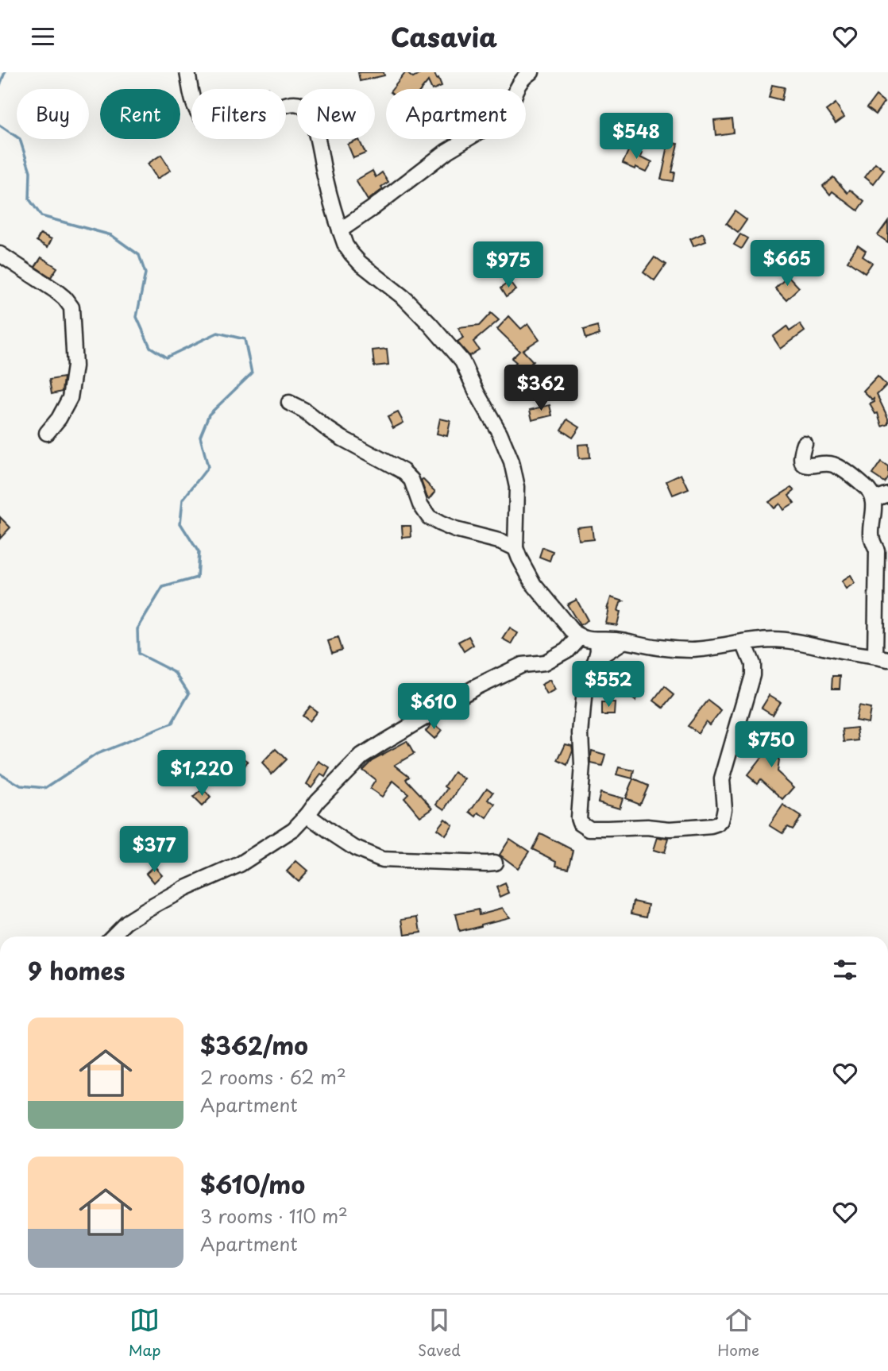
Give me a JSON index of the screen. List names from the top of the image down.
{
  "page": {
    "header": "Casavia",
    "chip": [
      "Buy",
      "Rent",
      "Filters",
      "New",
      "Apartment"
    ],
    "price": [
      "$548",
      "$665",
      "$975",
      "$362",
      "$552",
      "$610",
      "$750",
      "$1,220",
      "$377"
    ],
    "heading": "9 homes",
    "list": [
      {
        "name": "$362/mo",
        "note": "2 rooms · 62 m² · Apartment"
      },
      {
        "name": "$610/mo",
        "note": "3 rooms · 110 m² · Apartment"
      }
    ],
    "tabs": ["Map", "Saved", "Home"]
  }
}
